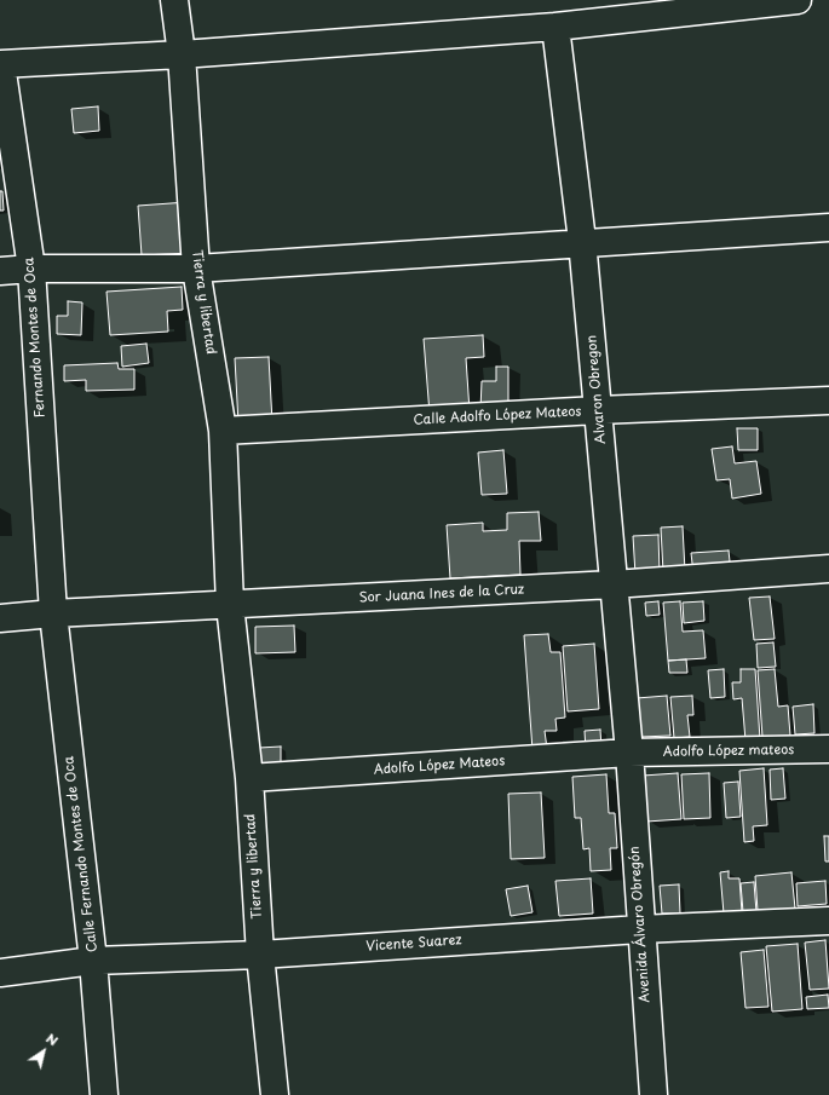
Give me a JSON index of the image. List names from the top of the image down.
{
  "streets": {
    "street": [
      "Tierra y libertad",
      "Fernando Montes de Oca",
      "Alvaron Obregon",
      "Calle Adolfo López Mateos",
      "Sor Juana Ines de la Cruz",
      "Adolfo López mateos",
      "Adolfo López Mateos",
      "Calle Fernando Montes de Oca",
      "Avenida Álvaro Obregón",
      "Vicente Suarez"
    ]
  },
  "crossings": [
    ["Tierra y libertad", "Calle Adolfo López Mateos"],
    ["Tierra y libertad", "Sor Juana Ines de la Cruz"],
    ["Tierra y libertad", "Adolfo López Mateos"],
    ["Tierra y libertad", "Vicente Suarez"],
    ["Fernando Montes de Oca", "Sor Juana Ines de la Cruz"],
    ["Fernando Montes de Oca", "Calle Fernando Montes de Oca"],
    ["Alvaron Obregon", "Calle Adolfo López Mateos"],
    ["Alvaron Obregon", "Sor Juana Ines de la Cruz"],
    ["Alvaron Obregon", "Adolfo López mateos"],
    ["Alvaron Obregon", "Adolfo López Mateos"],
    ["Alvaron Obregon", "Avenida Álvaro Obregón"],
    ["Sor Juana Ines de la Cruz", "Calle Fernando Montes de Oca"],
    ["Adolfo López mateos", "Adolfo López Mateos"],
    ["Adolfo López mateos", "Avenida Álvaro Obregón"],
    ["Adolfo López Mateos", "Avenida Álvaro Obregón"],
    ["Calle Fernando Montes de Oca", "Vicente Suarez"],
    ["Avenida Álvaro Obregón", "Vicente Suarez"]
  ],
  "north": "top right"
}
